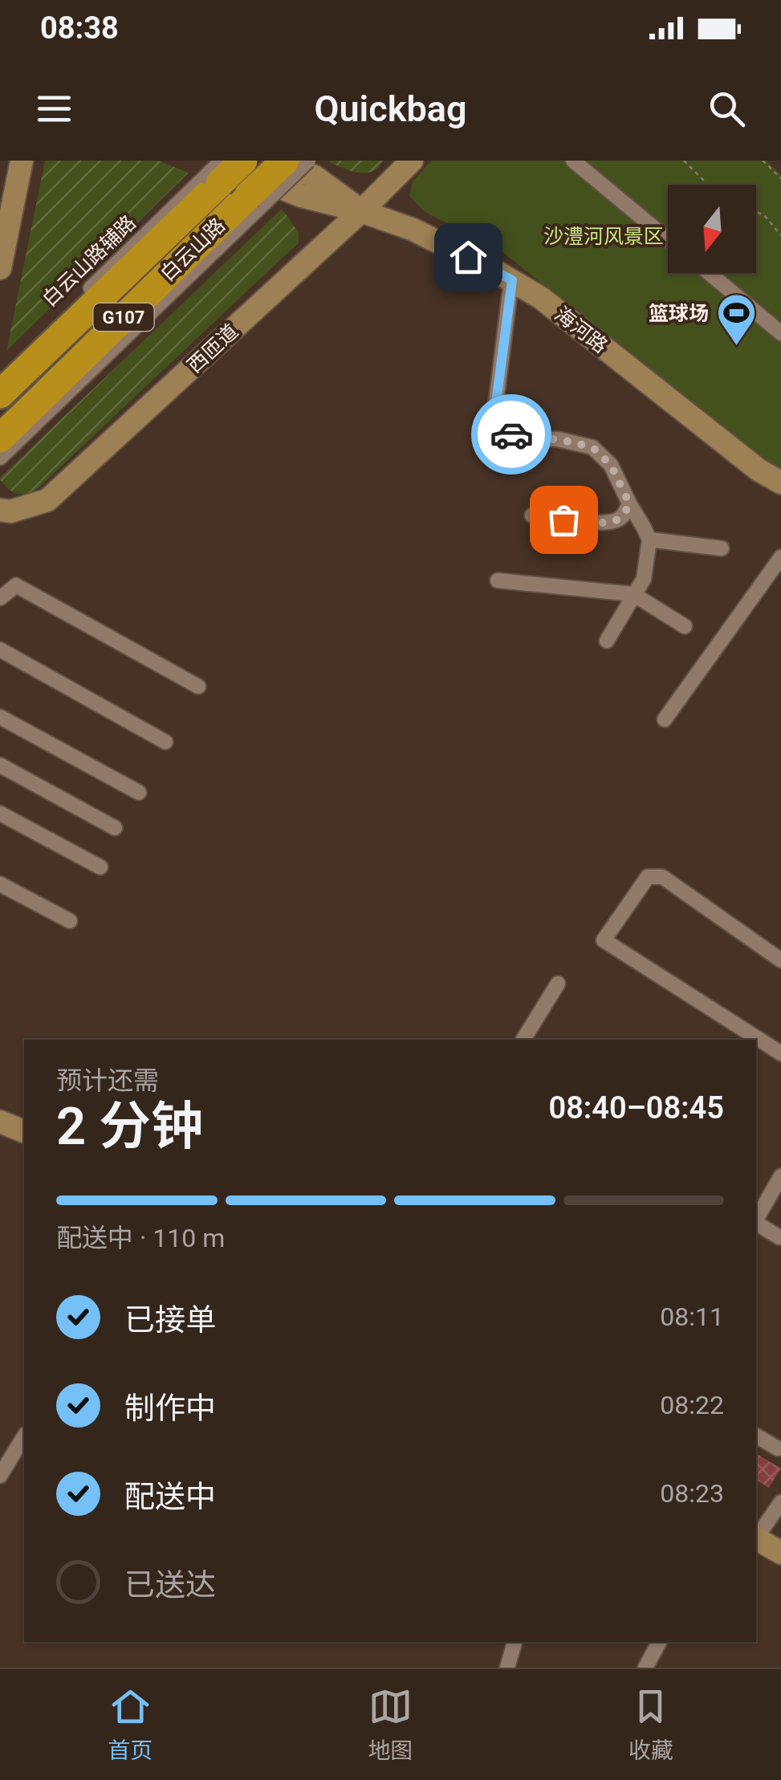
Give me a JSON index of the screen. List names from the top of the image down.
{
  "streets": {
    "highway": ["白云山路", "G107"],
    "street": ["海河路", "西匝道"]
  },
  "crossings": [
    ["白云山路", "G107"],
    ["白云山路", "海河路"],
    ["G107", "海河路"],
    ["海河路", "西匝道"]
  ],
  "parks": ["沙澧河风景区"],
  "places": {
    "sports": ["篮球场"]
  },
  "north": "bottom",
  "page": {
    "status": "08:38",
    "header": "Quickbag",
    "heading": ["2 分钟", "预计还需", "08:40–08:45"],
    "bar": "配送中 · 110 m",
    "list": [
      ["已接单", "08:11"],
      ["制作中", "08:22"],
      ["配送中", "08:23"],
      "已送达"
    ],
    "tabs": ["首页", "地图", "收藏"]
  }
}
